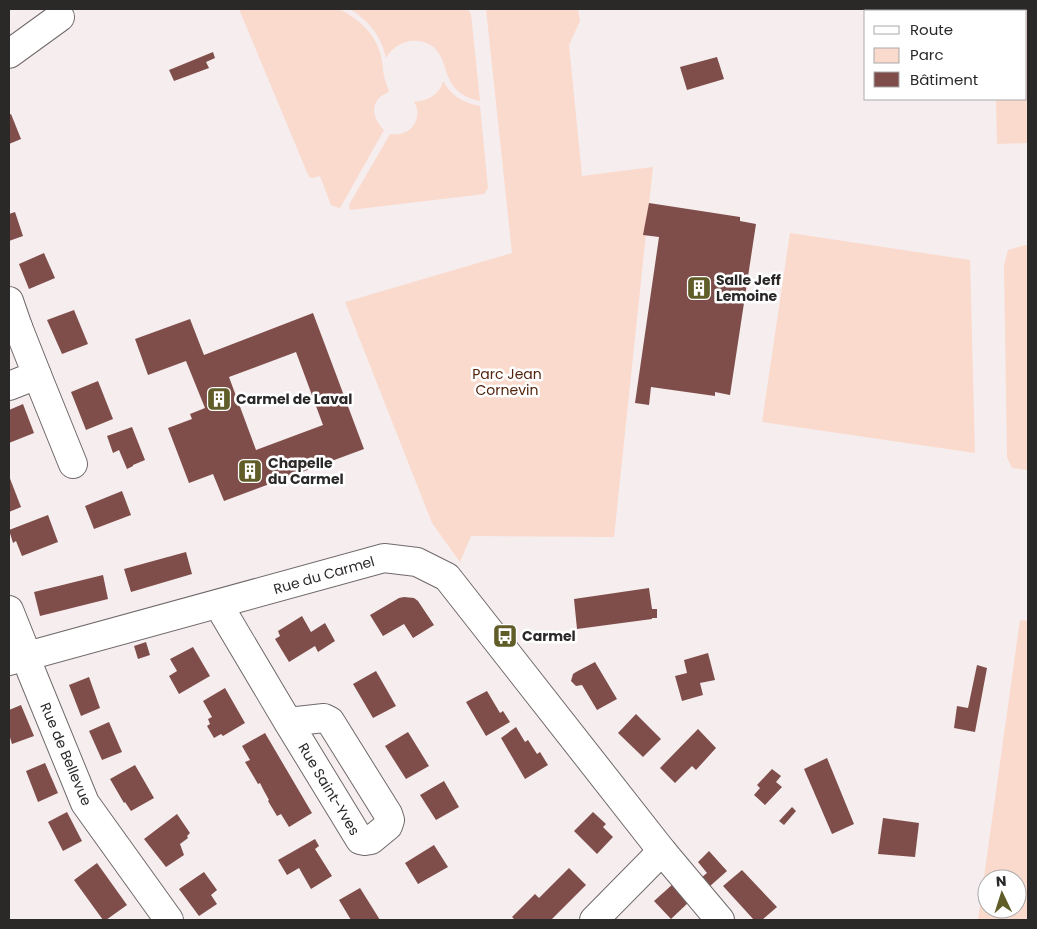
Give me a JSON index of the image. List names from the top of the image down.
{
  "streets": {
    "street": ["Rue du Carmel", "Rue de Bellevue"]
  },
  "crossings": [
    ["Rue du Carmel", "Rue de Bellevue"]
  ],
  "parks": ["Parc Jean Cornevin"],
  "places": {
    "building": ["Salle Jeff Lemoine", "Carmel de Laval", "Chapelle du Carmel"],
    "bus stop": ["Carmel"]
  },
  "legend": ["Route", "Parc", "Bâtiment"],
  "north": "top"
}
